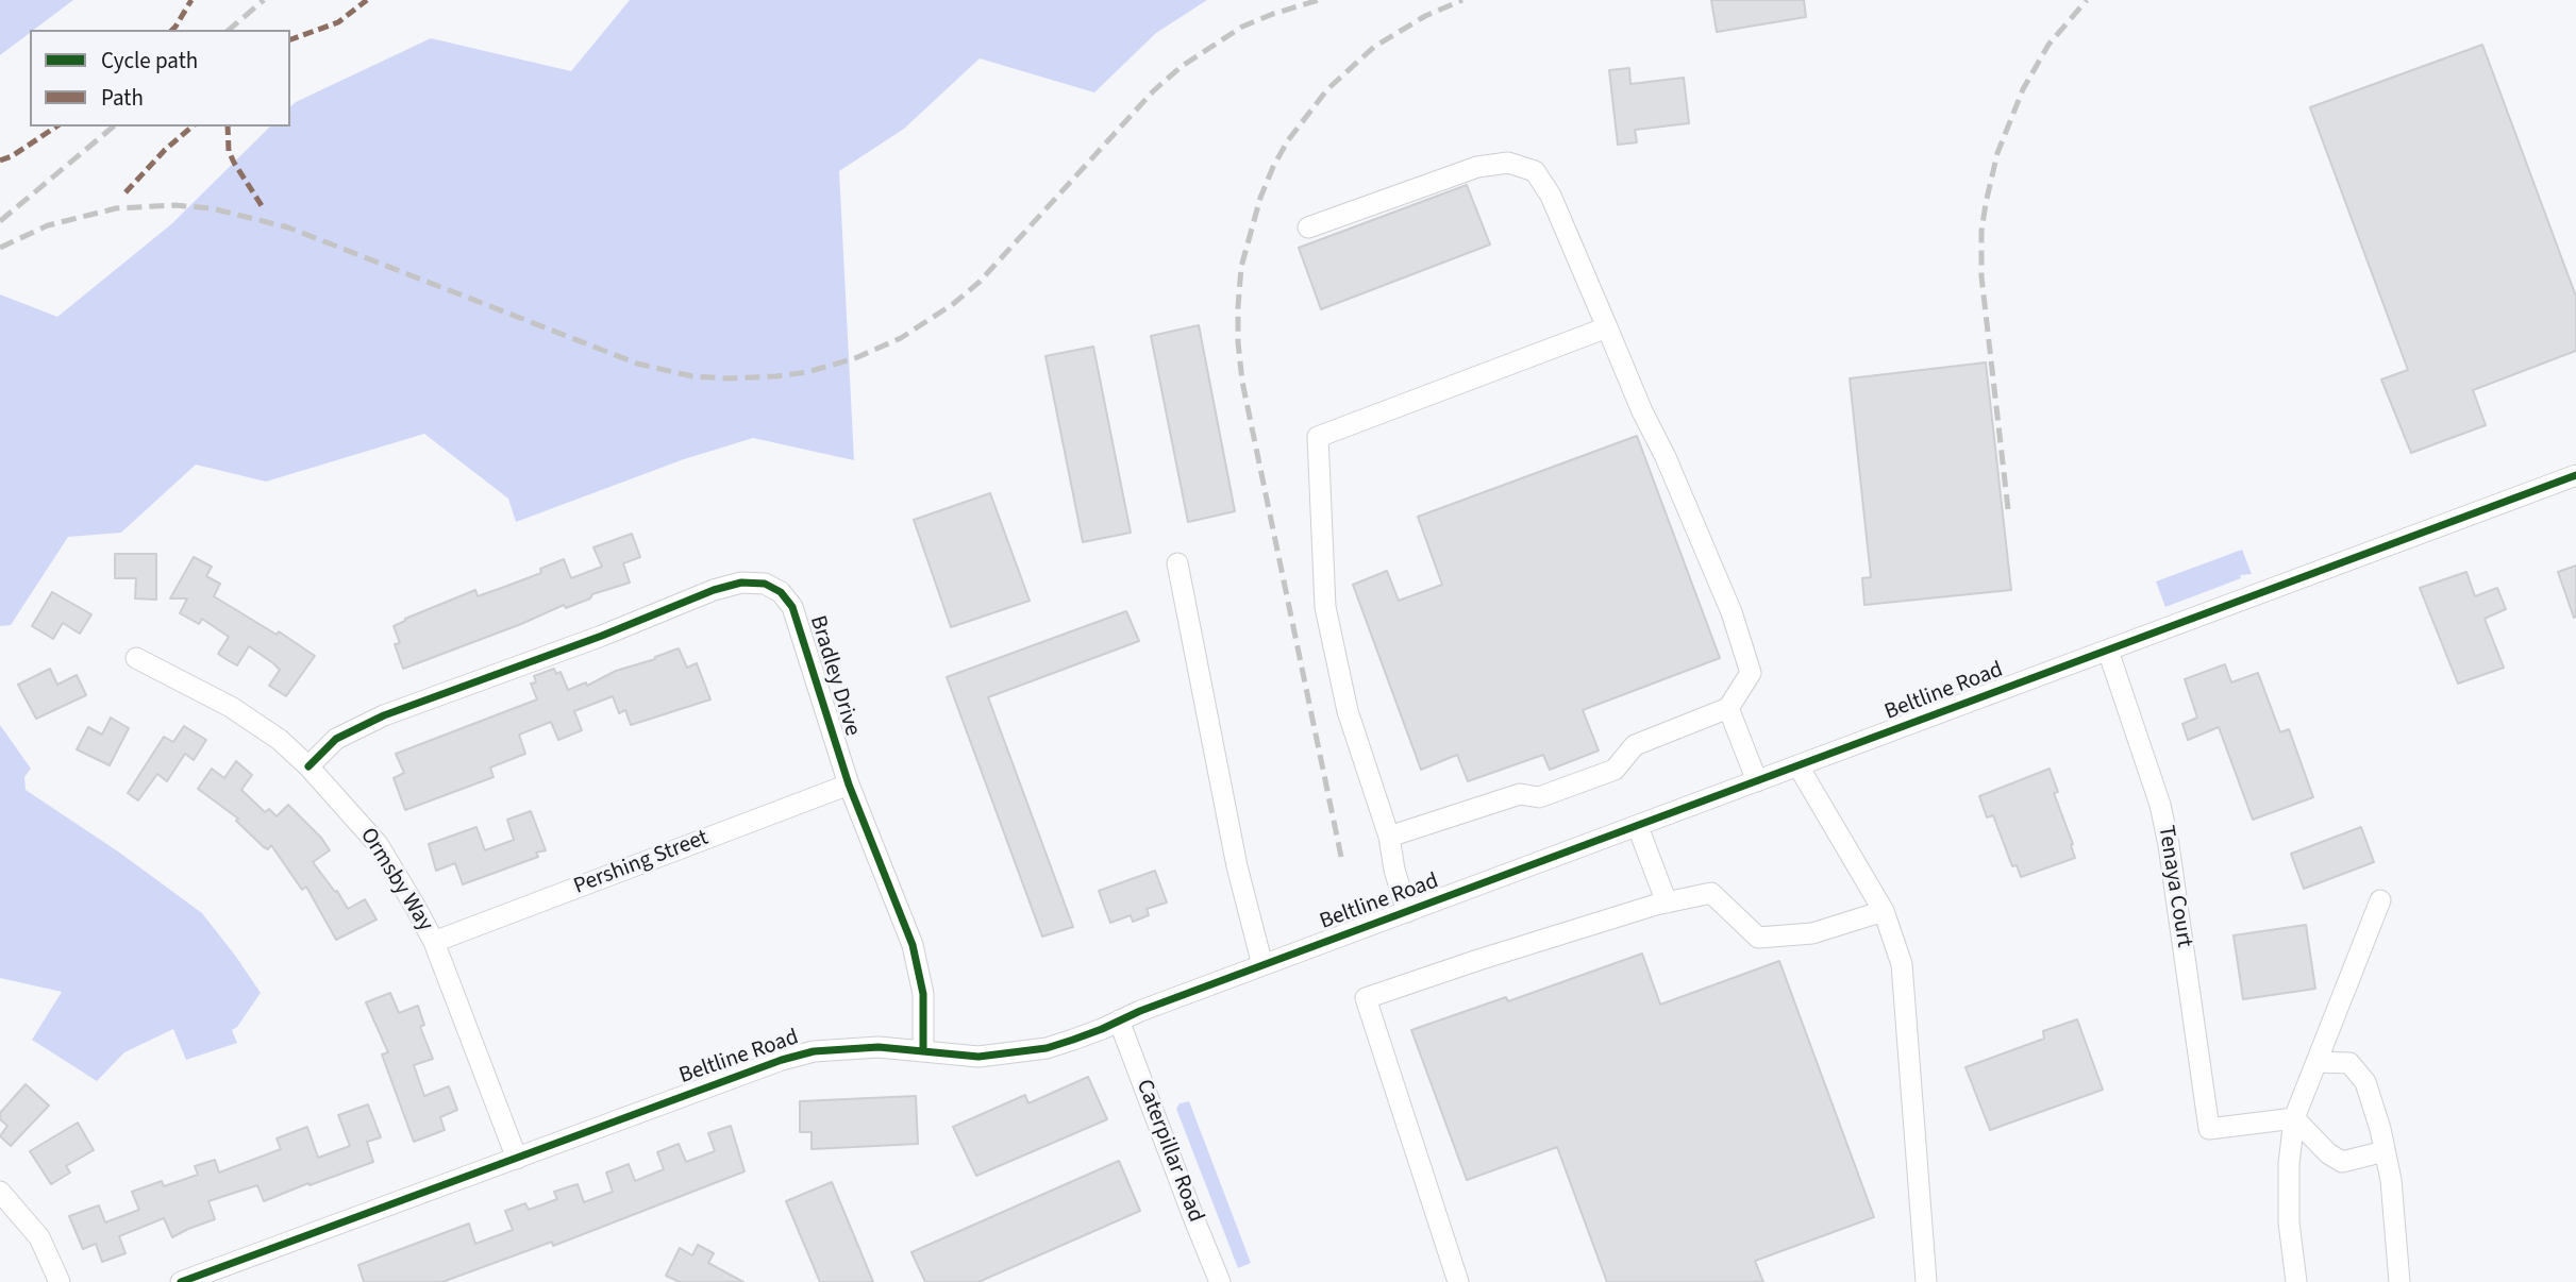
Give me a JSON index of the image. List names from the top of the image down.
{
  "streets": {
    "street": [
      "Bradley Drive",
      "Beltline Road",
      "Pershing Street",
      "Ormsby Way",
      "Tenaya Court",
      "Caterpillar Road"
    ]
  },
  "crossings": [
    ["Bradley Drive", "Beltline Road"],
    ["Bradley Drive", "Pershing Street"],
    ["Bradley Drive", "Ormsby Way"],
    ["Beltline Road", "Ormsby Way"],
    ["Beltline Road", "Tenaya Court"],
    ["Beltline Road", "Caterpillar Road"],
    ["Pershing Street", "Ormsby Way"]
  ],
  "legend": ["Cycle path", "Path"]
}
